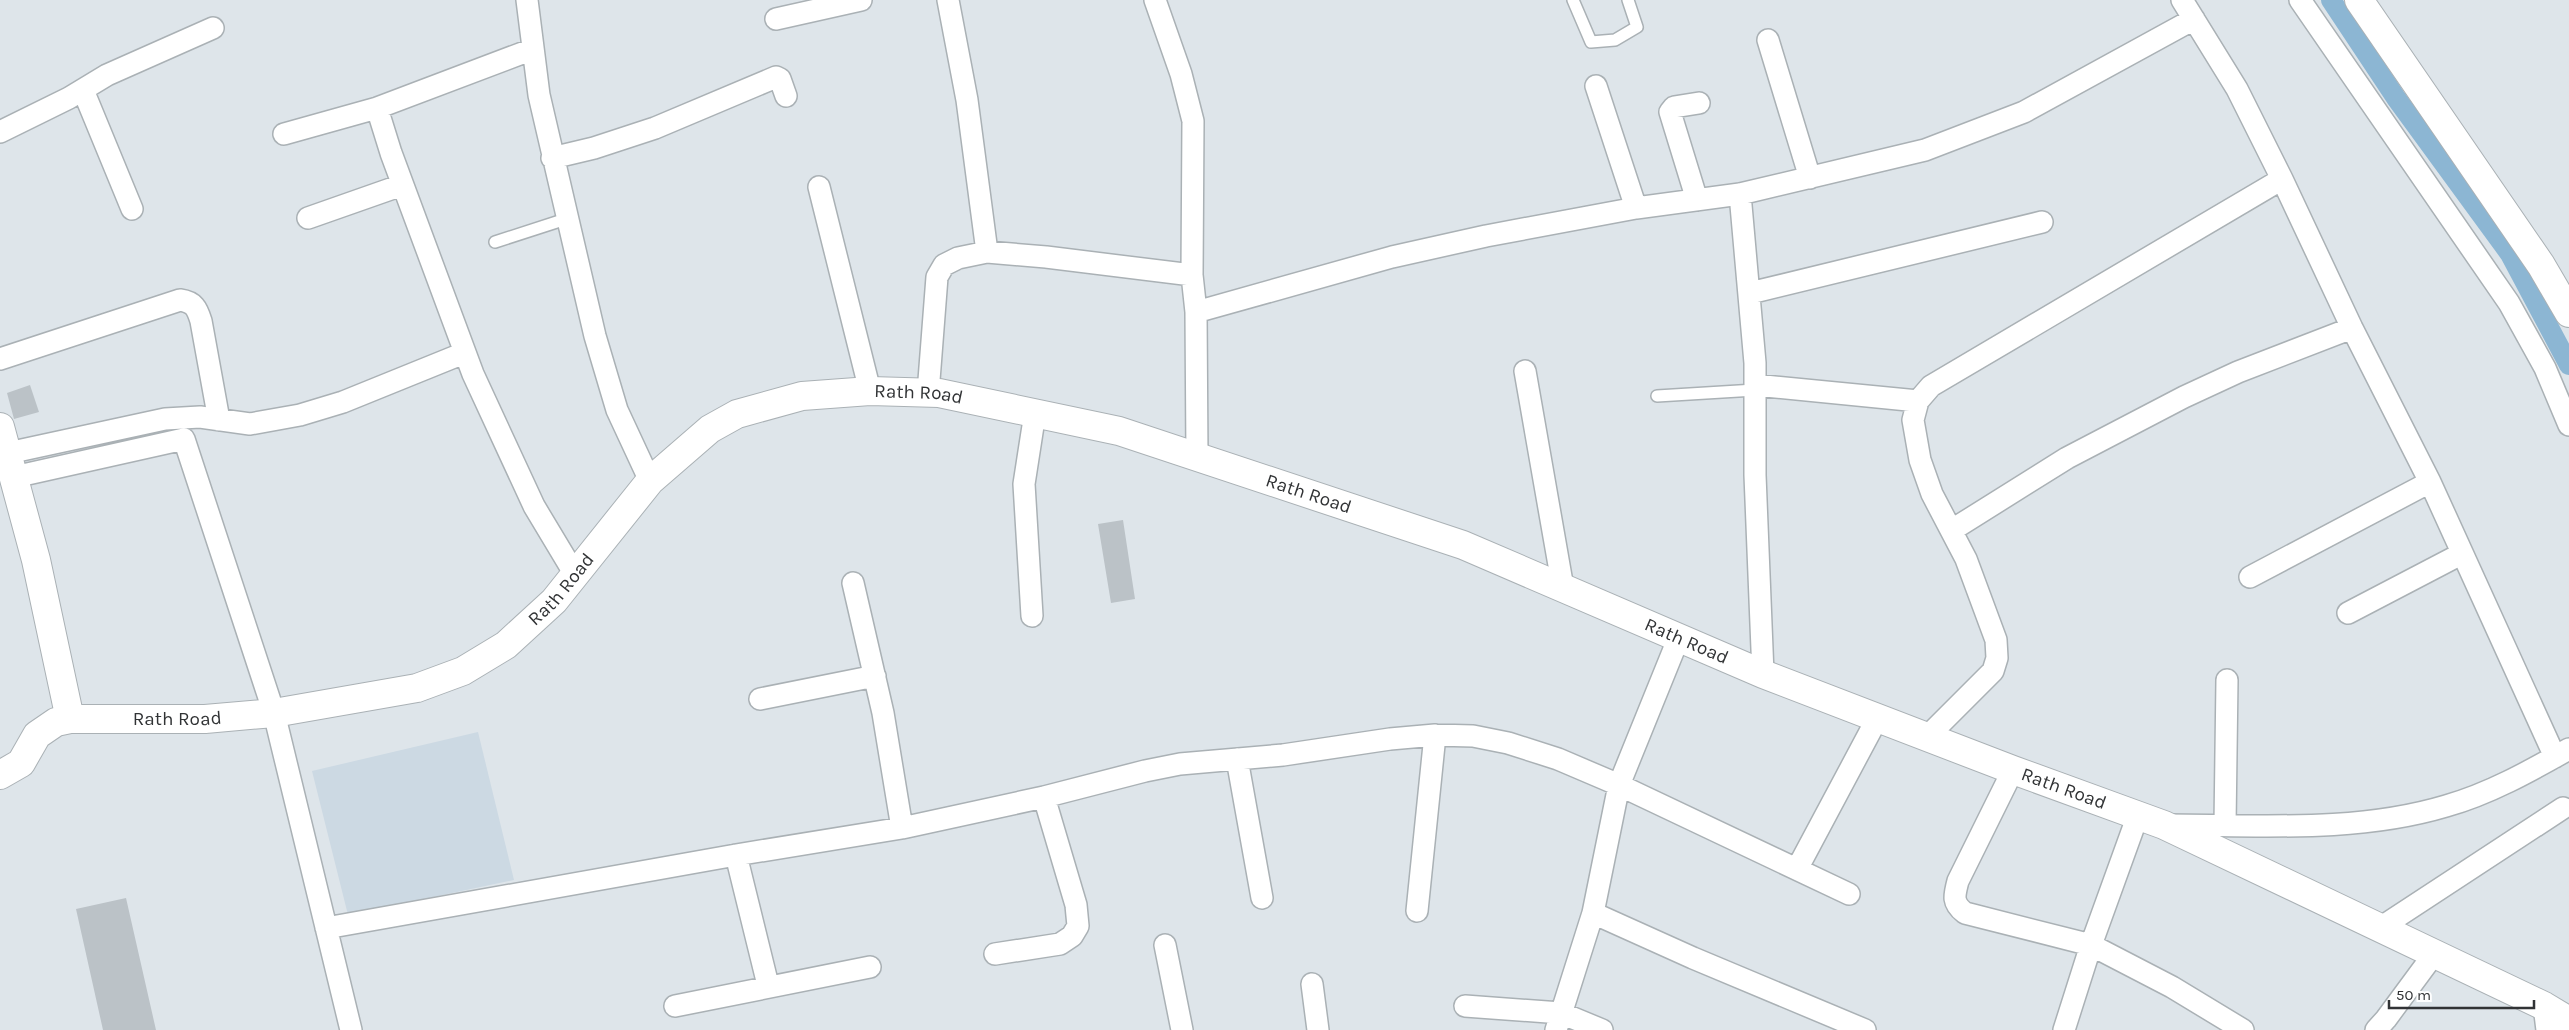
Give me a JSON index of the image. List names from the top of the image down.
{
  "streets": {
    "street": ["Rath Road"]
  },
  "scale_bar": "50 m"
}
